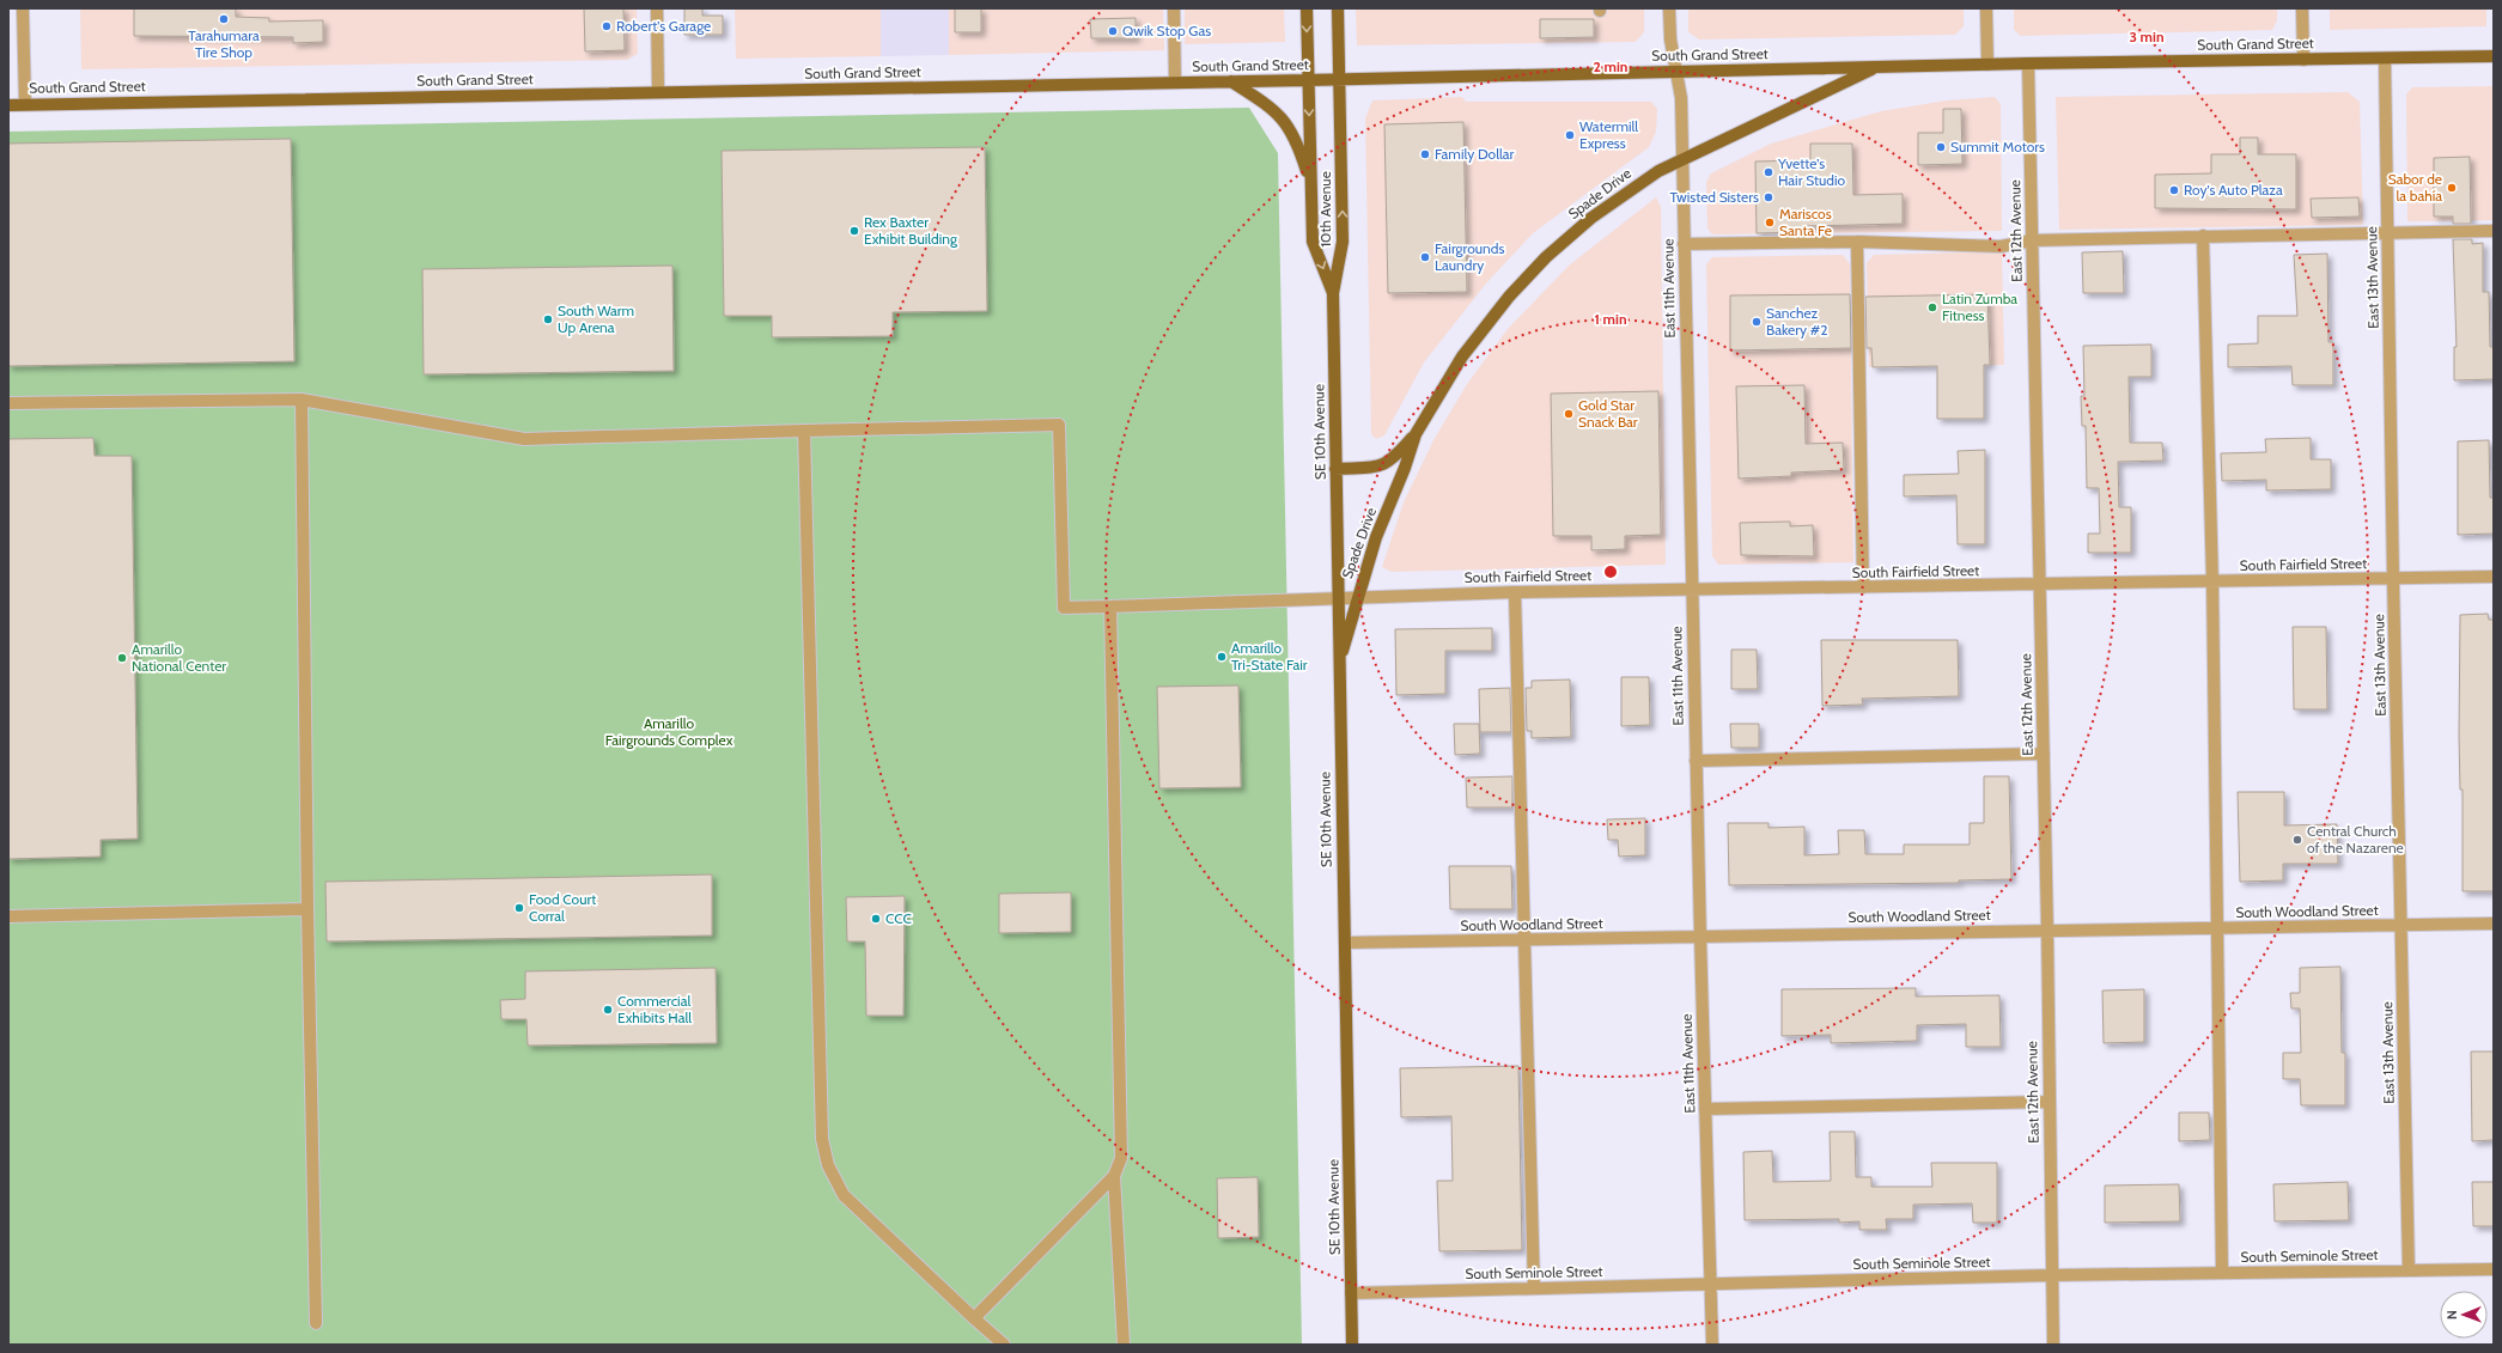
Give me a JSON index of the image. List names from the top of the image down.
{
  "streets": {
    "main road": [
      "South Grand Street",
      "Spade Drive",
      "10th Avenue",
      "SE 10th Avenue"
    ],
    "street": [
      "East 12th Avenue",
      "East 13th Avenue",
      "East 11th Avenue",
      "South Fairfield Street",
      "South Woodland Street",
      "South Seminole Street"
    ]
  },
  "crossings": [
    ["South Grand Street", "Spade Drive"],
    ["South Grand Street", "10th Avenue"],
    ["South Grand Street", "East 12th Avenue"],
    ["South Grand Street", "East 13th Avenue"],
    ["South Grand Street", "East 11th Avenue"],
    ["Spade Drive", "East 11th Avenue"],
    ["Spade Drive", "SE 10th Avenue"],
    ["Spade Drive", "South Fairfield Street"],
    ["10th Avenue", "SE 10th Avenue"],
    ["East 12th Avenue", "South Fairfield Street"],
    ["East 12th Avenue", "South Woodland Street"],
    ["East 12th Avenue", "South Seminole Street"],
    ["East 13th Avenue", "South Fairfield Street"],
    ["East 13th Avenue", "South Woodland Street"],
    ["East 13th Avenue", "South Seminole Street"],
    ["East 11th Avenue", "South Fairfield Street"],
    ["East 11th Avenue", "South Woodland Street"],
    ["East 11th Avenue", "South Seminole Street"],
    ["SE 10th Avenue", "South Fairfield Street"],
    ["SE 10th Avenue", "South Woodland Street"],
    ["SE 10th Avenue", "South Seminole Street"]
  ],
  "parks": ["Amarillo Fairgrounds Complex"],
  "places": [
    "Tarahumara Tire Shop",
    "Robert's Garage",
    "Qwik Stop Gas",
    "Watermill Express",
    "Summit Motors",
    "Family Dollar",
    "Yvette's Hair Studio",
    "Sabor de la bahía",
    "Roy's Auto Plaza",
    "Twisted Sisters",
    "Mariscos Santa Fe",
    "Rex Baxter Exhibit Building",
    "Fairgrounds Laundry",
    "Latin Zumba Fitness",
    "South Warm Up Arena",
    "Sanchez Bakery #2",
    "Gold Star Snack Bar",
    "Amarillo Tri-State Fair",
    "Amarillo National Center",
    "Central Church of the Nazarene",
    "Food Court Corral",
    "CCC",
    "Commercial Exhibits Hall"
  ],
  "north": "left",
  "rings": ["3 min", "2 min", "1 min"]
}
